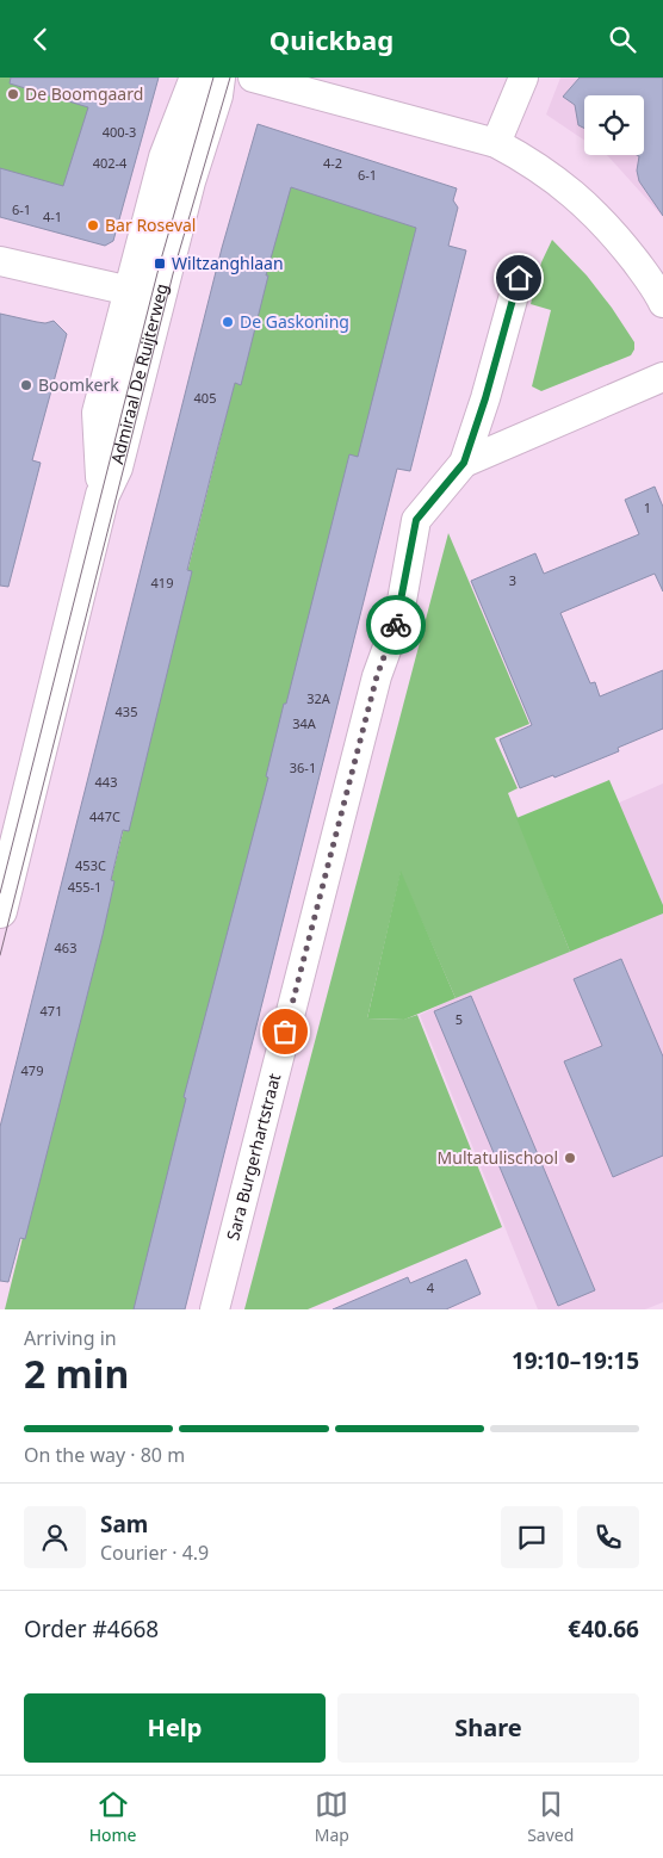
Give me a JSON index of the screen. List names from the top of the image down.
{
  "streets": {
    "street": ["Admiraal De Ruijterweg", "Sara Burgerhartstraat"]
  },
  "places": {
    "other": [
      "De Boomgaard",
      "Bar Roseval",
      "De Gaskoning",
      "Boomkerk",
      "Multatulischool"
    ],
    "transit": ["Wiltzanghlaan"]
  },
  "house_numbers": [
    "400-3",
    "402-4",
    "4-2",
    "6-1",
    "6-1",
    "4-1",
    "405",
    "1",
    "3",
    "419",
    "32A",
    "435",
    "34A",
    "36-1",
    "443",
    "447C",
    "453C",
    "455-1",
    "463",
    "471",
    "5",
    "479",
    "4"
  ],
  "page": {
    "header": "Quickbag",
    "heading": ["2 min", "Arriving in", "19:10–19:15"],
    "panel": [
      "Sam",
      "Courier · 4.9",
      "Order #4668",
      "€40.66"
    ],
    "bar": "On the way · 80 m",
    "buttons": ["Help", "Share"],
    "tabs": ["Home", "Map", "Saved"]
  }
}
